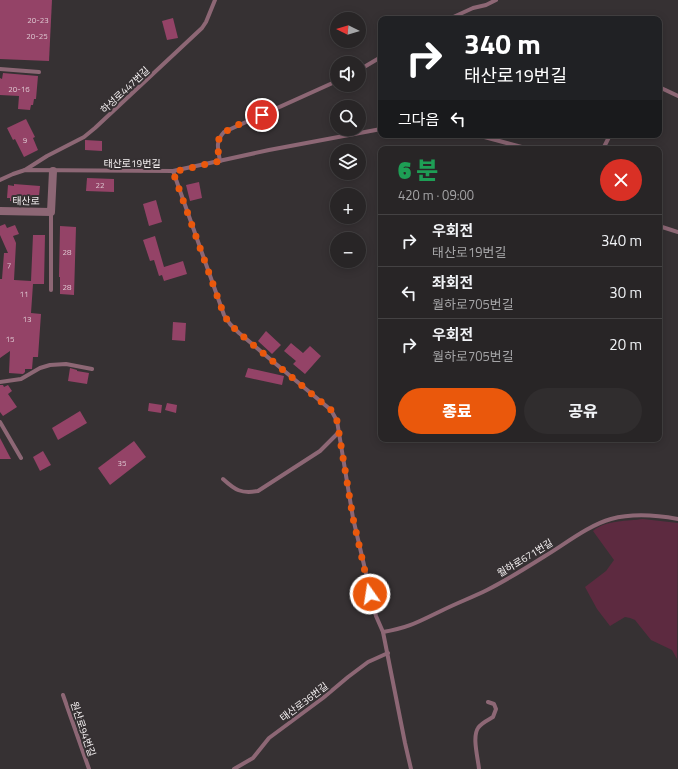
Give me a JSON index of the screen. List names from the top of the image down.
{
  "streets": {
    "street": ["태산로"],
    "lane": [
      "하성로447번길",
      "태산로19번길",
      "월하로671번길",
      "태산로36번길",
      "원산로94번길"
    ]
  },
  "crossings": [
    ["하성로447번길", "태산로19번길"]
  ],
  "house_numbers": [
    "20-23",
    "20-25",
    "20-16",
    "9",
    "22",
    "28",
    "7",
    "28",
    "11",
    "13",
    "15",
    "35"
  ],
  "north": "left",
  "page": {
    "map_buttons": ["+", "−"],
    "turn": ["340 m", "태산로19번길"],
    "then": "그다음",
    "heading": ["6 분", "420 m · 09:00"],
    "list": [
      {
        "name": "우회전",
        "note": "태산로19번길",
        "value": "340 m"
      },
      {
        "name": "좌회전",
        "note": "월하로705번길",
        "value": "30 m"
      },
      {
        "name": "우회전",
        "note": "월하로705번길",
        "value": "20 m"
      }
    ],
    "buttons": ["종료", "공유"]
  }
}
